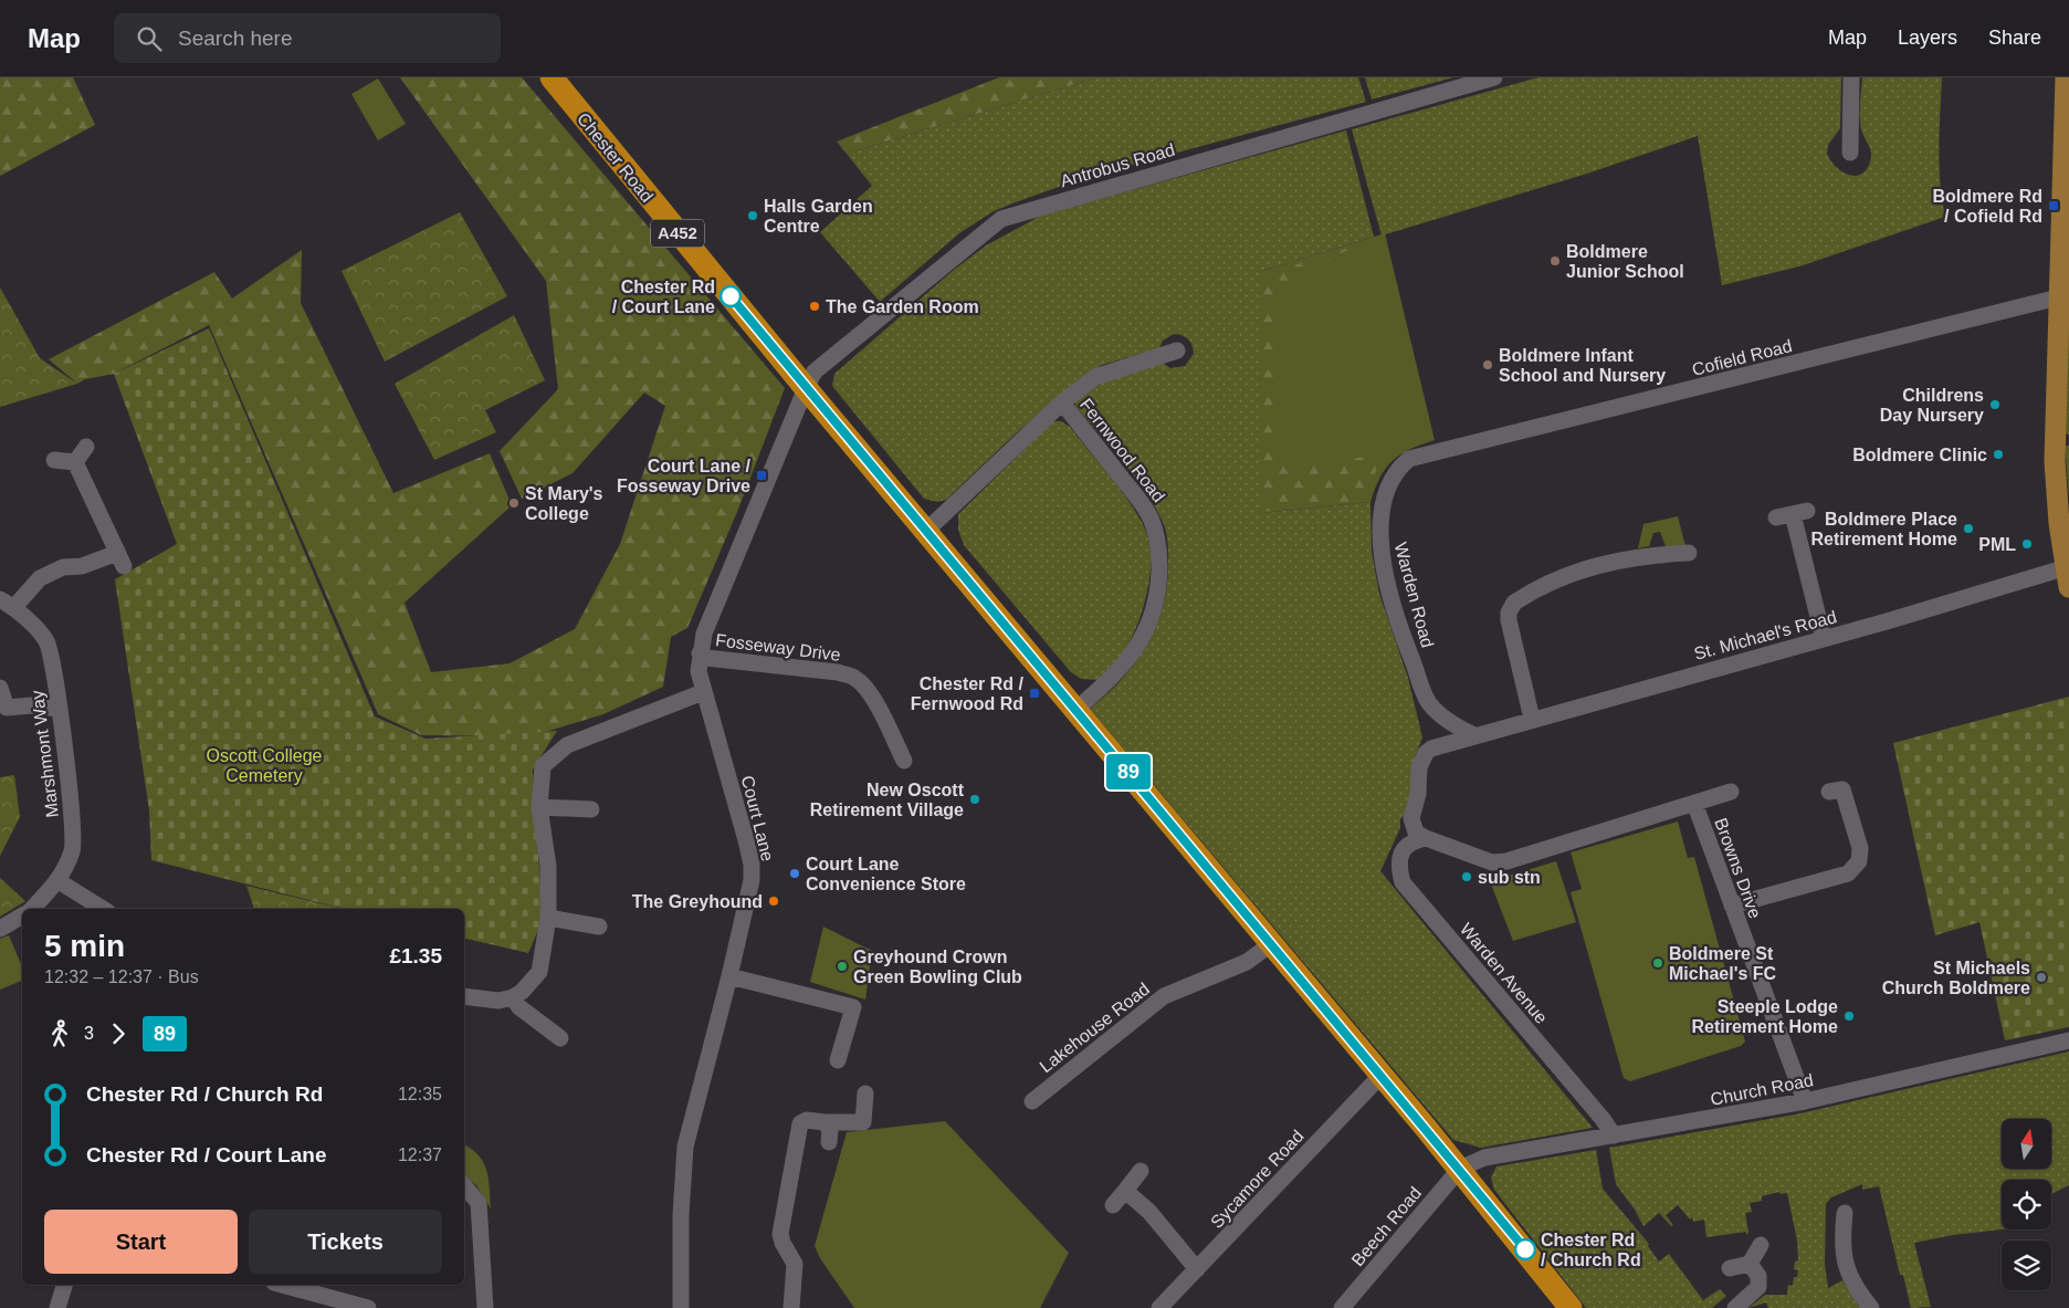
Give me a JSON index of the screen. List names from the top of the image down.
{
  "streets": {
    "highway": ["Chester Road", "A452"],
    "street": [
      "Antrobus Road",
      "Cofield Road",
      "Fernwood Road",
      "Warden Road",
      "St. Michael's Road",
      "Fosseway Drive",
      "Marshmont Way",
      "Court Lane",
      "Browns Drive",
      "Warden Avenue",
      "Lakehouse Road",
      "Church Road",
      "Sycamore Road",
      "Beech Road"
    ]
  },
  "crossings": [
    ["Chester Road", "Antrobus Road"],
    ["Chester Road", "Fernwood Road"],
    ["Chester Road", "Court Lane"],
    ["Chester Road", "Lakehouse Road"],
    ["Chester Road", "Church Road"],
    ["Chester Road", "Sycamore Road"],
    ["Chester Road", "Beech Road"],
    ["Antrobus Road", "Court Lane"],
    ["Cofield Road", "Warden Road"],
    ["Warden Road", "St. Michael's Road"],
    ["Fosseway Drive", "Court Lane"],
    ["Browns Drive", "Warden Avenue"],
    ["Browns Drive", "Church Road"],
    ["Warden Avenue", "Church Road"],
    ["Church Road", "Beech Road"]
  ],
  "parks": ["Oscott College Cemetery"],
  "places": {
    "transit": ["Boldmere Rd / Cofield Rd", "Court Lane / Fosseway Drive", "Chester Rd / Fernwood Rd"],
    "other": [
      "Halls Garden Centre",
      "Boldmere Junior School",
      "Chester Rd / Court Lane",
      "The Garden Room",
      "Boldmere Infant School and Nursery",
      "Childrens Day Nursery",
      "Boldmere Clinic",
      "St Mary's College",
      "Boldmere Place Retirement Home",
      "PML",
      "New Oscott Retirement Village",
      "Court Lane Convenience Store",
      "sub stn",
      "The Greyhound",
      "Boldmere St Michael's FC",
      "Greyhound Crown Green Bowling Club",
      "St Michaels Church Boldmere",
      "Steeple Lodge Retirement Home",
      "Chester Rd / Church Rd"
    ]
  },
  "lines": ["bus line 89"],
  "north": "top",
  "page": {
    "header": "Map",
    "search": "Search here",
    "nav": ["Map", "Layers", "Share"],
    "on_map": "89",
    "heading": ["5 min", "12:32 – 12:37 · Bus", "£1.35"],
    "legs": ["3", "89"],
    "list": [
      {
        "name": "Chester Rd / Church Rd",
        "value": "12:35"
      },
      {
        "name": "Chester Rd / Court Lane",
        "value": "12:37"
      }
    ],
    "buttons": ["Start", "Tickets"]
  }
}
